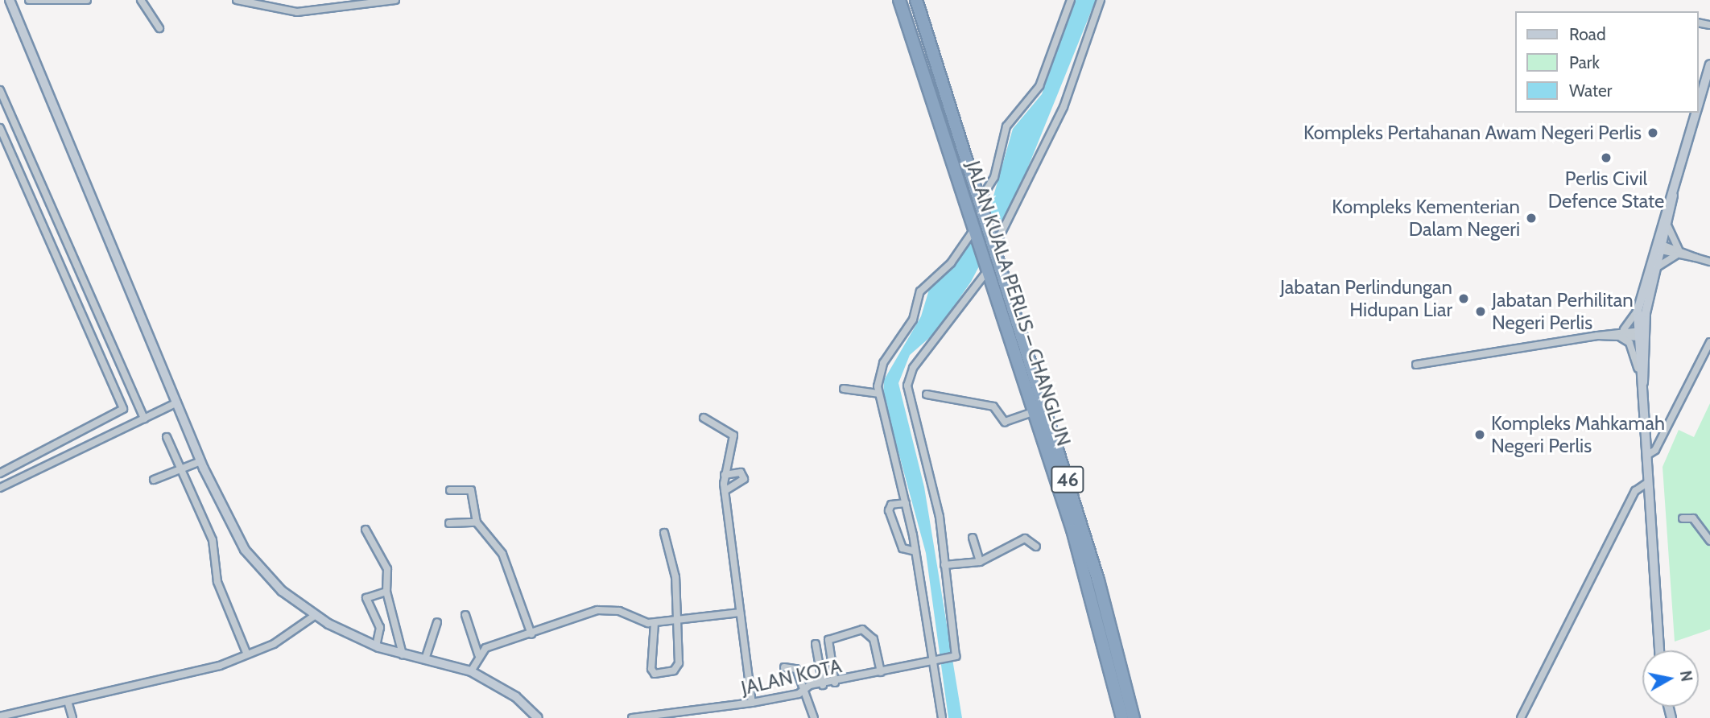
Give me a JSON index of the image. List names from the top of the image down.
{
  "streets": {
    "highway": ["JALAN KUALA PERLIS – CHANGLUN", "46"],
    "street": ["JALAN KOTA"]
  },
  "places": [
    "Kompleks Pertahanan Awam Negeri Perlis",
    "Perlis Civil Defence State",
    "Kompleks Kementerian Dalam Negeri",
    "Jabatan Perlindungan Hidupan Liar",
    "Jabatan Perhilitan Negeri Perlis",
    "Kompleks Mahkamah Negeri Perlis"
  ],
  "legend": ["Road", "Park", "Water"],
  "north": "right"
}
